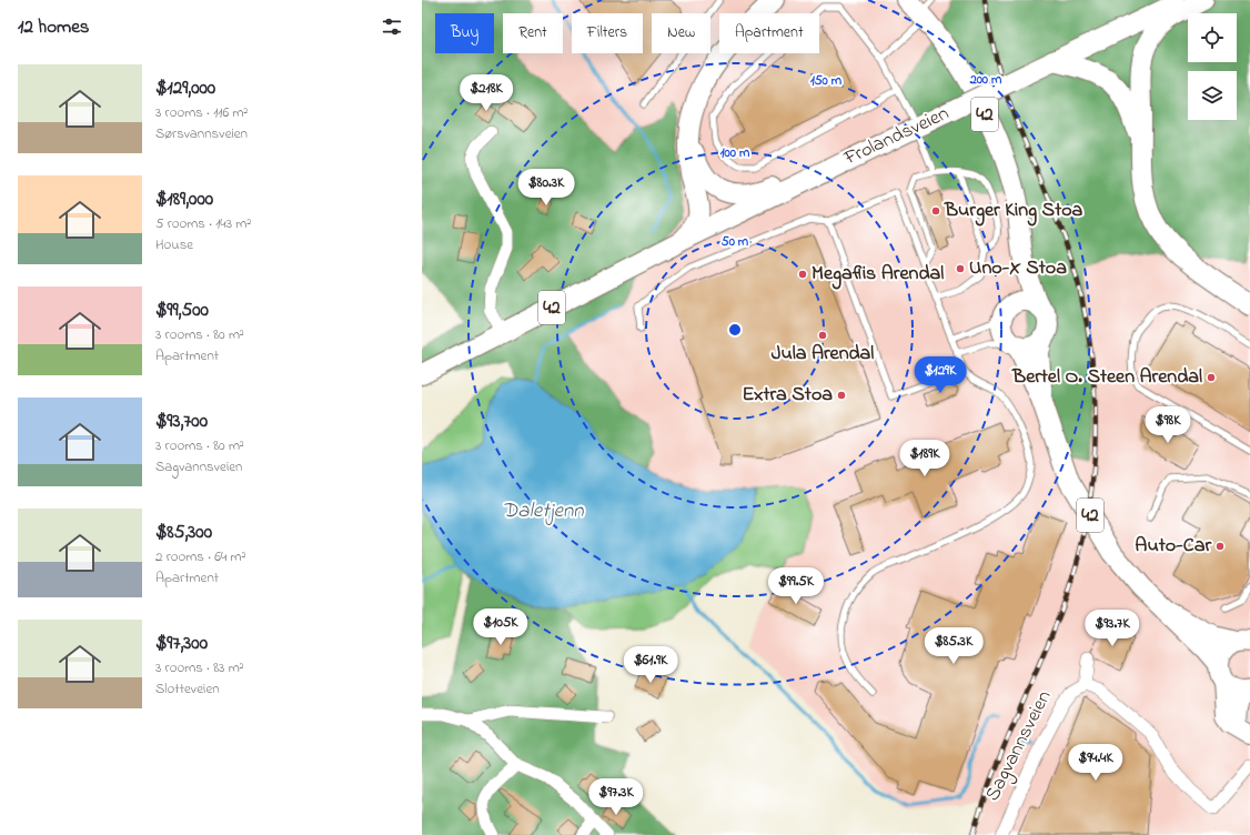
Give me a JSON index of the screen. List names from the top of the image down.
{
  "streets": {
    "main road": ["42", "Frolandsveien"],
    "street": ["Sagvannsveien"]
  },
  "water": ["Daletjenn"],
  "places": [
    "Burger King Stoa",
    "Uno-X Stoa",
    "Megaflis Arendal",
    "Jula Arendal",
    "Bertel O. Steen Arendal",
    "Extra Stoa",
    "Auto-Car"
  ],
  "page": {
    "heading": "12 homes",
    "chip": [
      "Buy",
      "Rent",
      "Filters",
      "New",
      "Apartment"
    ],
    "list": [
      {
        "name": "$129,000",
        "note": "3 rooms · 116 m² · Sørsvannsveien"
      },
      {
        "name": "$189,000",
        "note": "5 rooms · 143 m² · House"
      },
      {
        "name": "$99,500",
        "note": "3 rooms · 80 m² · Apartment"
      },
      {
        "name": "$93,700",
        "note": "3 rooms · 80 m² · Sagvannsveien"
      },
      {
        "name": "$85,300",
        "note": "2 rooms · 64 m² · Apartment"
      },
      {
        "name": "$97,300",
        "note": "3 rooms · 83 m² · Slotteveien"
      }
    ],
    "price": [
      "$218K",
      "$80.3K",
      "$129K",
      "$98K",
      "$189K",
      "$99.5K",
      "$105K",
      "$93.7K",
      "$85.3K",
      "$61.9K",
      "$94.4K",
      "$97.3K"
    ]
  },
  "rings": [
    "200 m",
    "150 m",
    "100 m",
    "50 m"
  ]
}
